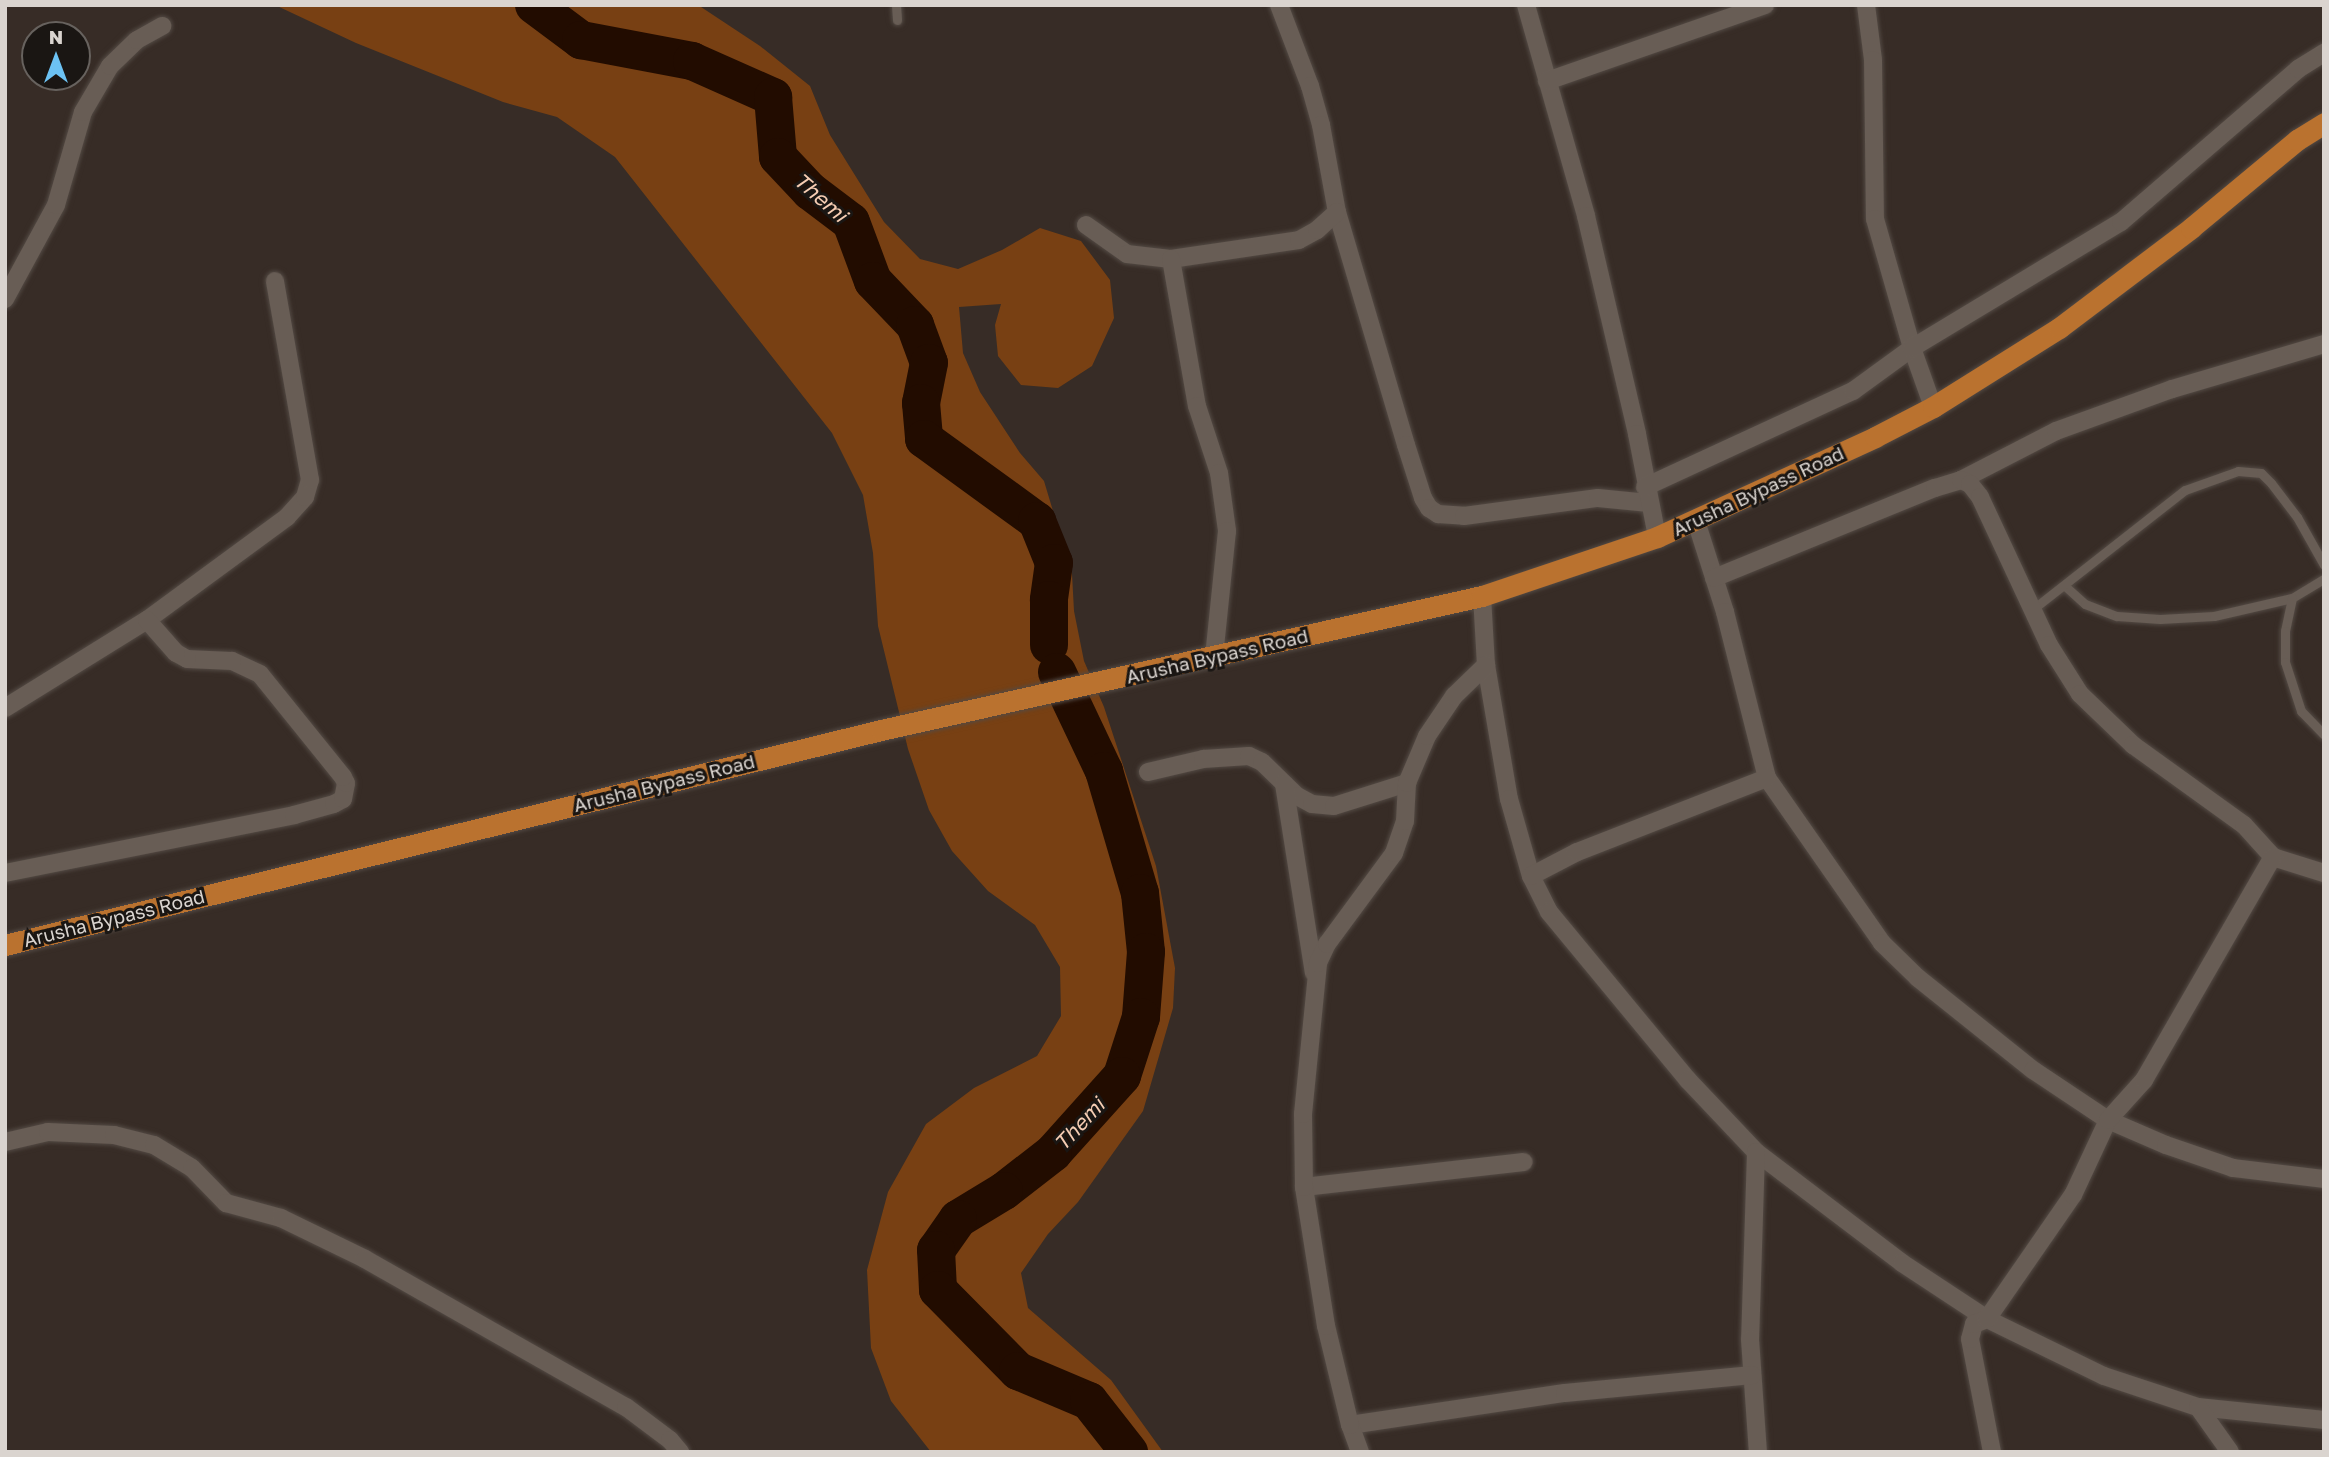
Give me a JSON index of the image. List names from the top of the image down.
{
  "streets": {
    "main road": ["Arusha Bypass Road"]
  },
  "water": ["Themi"],
  "north": "top"
}
